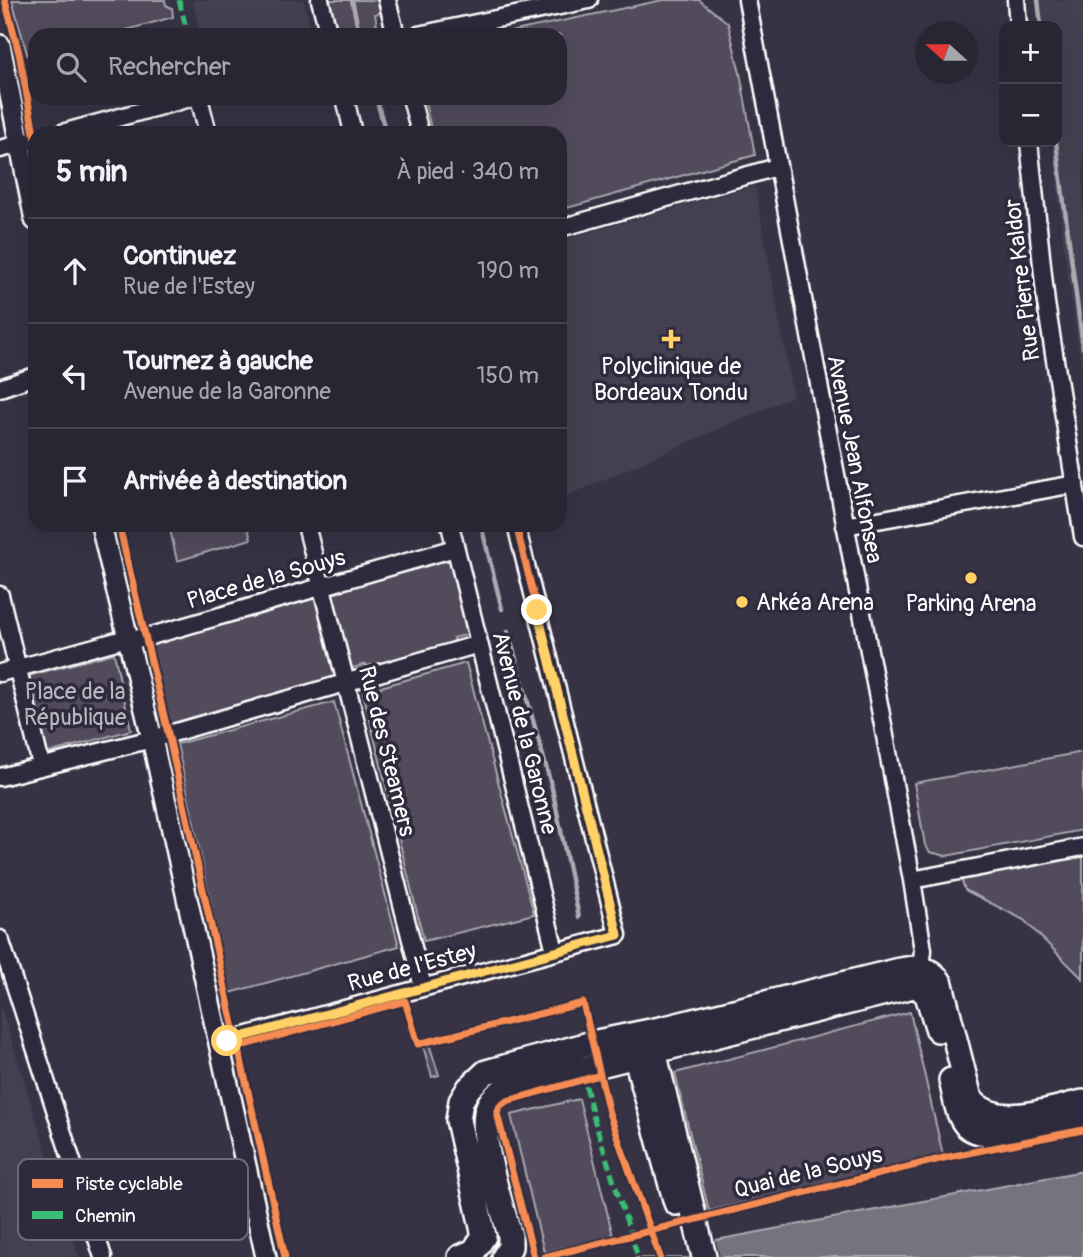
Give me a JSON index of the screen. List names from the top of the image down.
{
  "streets": {
    "street": [
      "Rue Pierre Kaldor",
      "Avenue Jean Alfonsea",
      "Place de la Souys",
      "Avenue de la Garonne",
      "Rue des Steamers",
      "Rue de l'Estey"
    ],
    "cycle path": ["Quai de la Souys"]
  },
  "crossings": [
    ["Place de la Souys", "Avenue de la Garonne"],
    ["Place de la Souys", "Rue des Steamers"],
    ["Avenue de la Garonne", "Rue de l'Estey"],
    ["Rue des Steamers", "Rue de l'Estey"]
  ],
  "parks": ["Place de la République"],
  "places": {
    "health": ["Polyclinique de Bordeaux Tondu"],
    "other": ["Parking Arena", "Arkéa Arena"]
  },
  "legend": ["Piste cyclable", "Chemin"],
  "north": "left",
  "page": {
    "map_buttons": ["+", "−"],
    "search": "Rechercher",
    "heading": ["5 min", "À pied · 340 m"],
    "list": [
      ["Continuez", "Rue de l'Estey", "190 m"],
      ["Tournez à gauche", "Avenue de la Garonne", "150 m"],
      "Arrivée à destination"
    ]
  }
}
